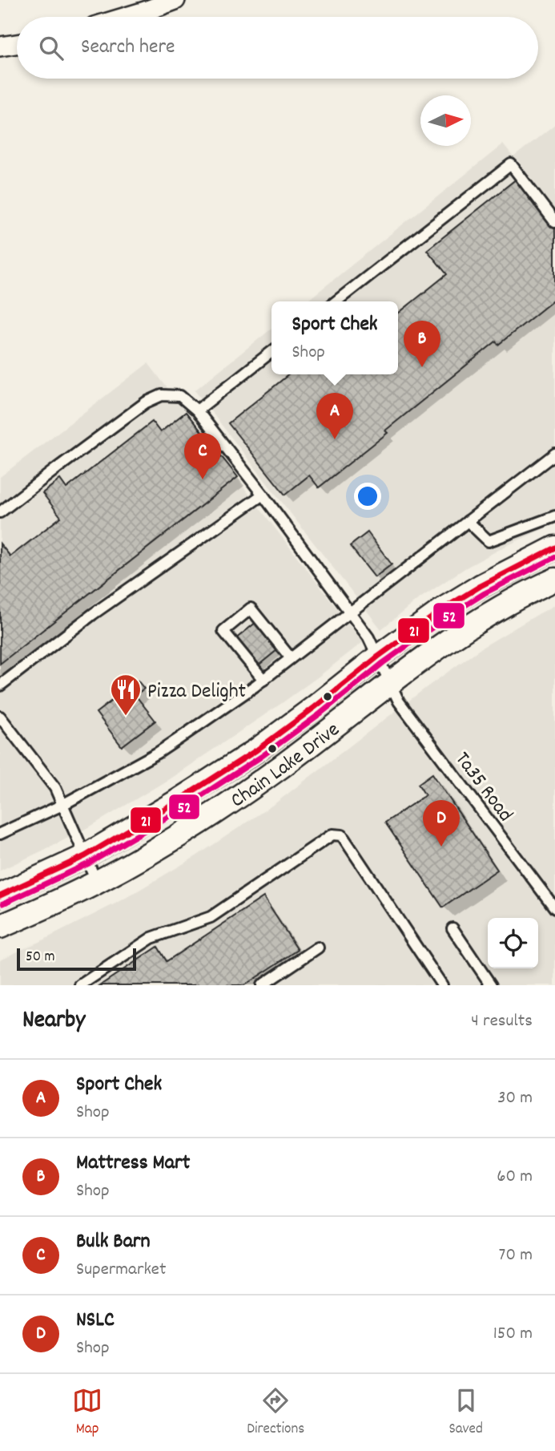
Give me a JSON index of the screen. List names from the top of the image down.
{
  "streets": {
    "street": ["Chain Lake Drive"],
    "lane": ["Ta35 Road"]
  },
  "crossings": [
    ["Chain Lake Drive", "Ta35 Road"]
  ],
  "places": {
    "restaurant": ["Pizza Delight"]
  },
  "lines": ["transit line 21", "transit line 52"],
  "scale_bar": "50 m",
  "north": "right",
  "page": {
    "search": "Search here",
    "popup": ["Sport Chek", "Shop"],
    "pins": [
      "B",
      "A",
      "C",
      "D"
    ],
    "scale": "50 m",
    "heading": ["Nearby", "4 results"],
    "list": [
      {
        "mark": "A",
        "name": "Sport Chek",
        "note": "Shop",
        "value": "30 m"
      },
      {
        "mark": "B",
        "name": "Mattress Mart",
        "note": "Shop",
        "value": "60 m"
      },
      {
        "mark": "C",
        "name": "Bulk Barn",
        "note": "Supermarket",
        "value": "70 m"
      },
      {
        "mark": "D",
        "name": "NSLC",
        "note": "Shop",
        "value": "150 m"
      }
    ],
    "nav": ["Map", "Directions", "Saved"]
  }
}
